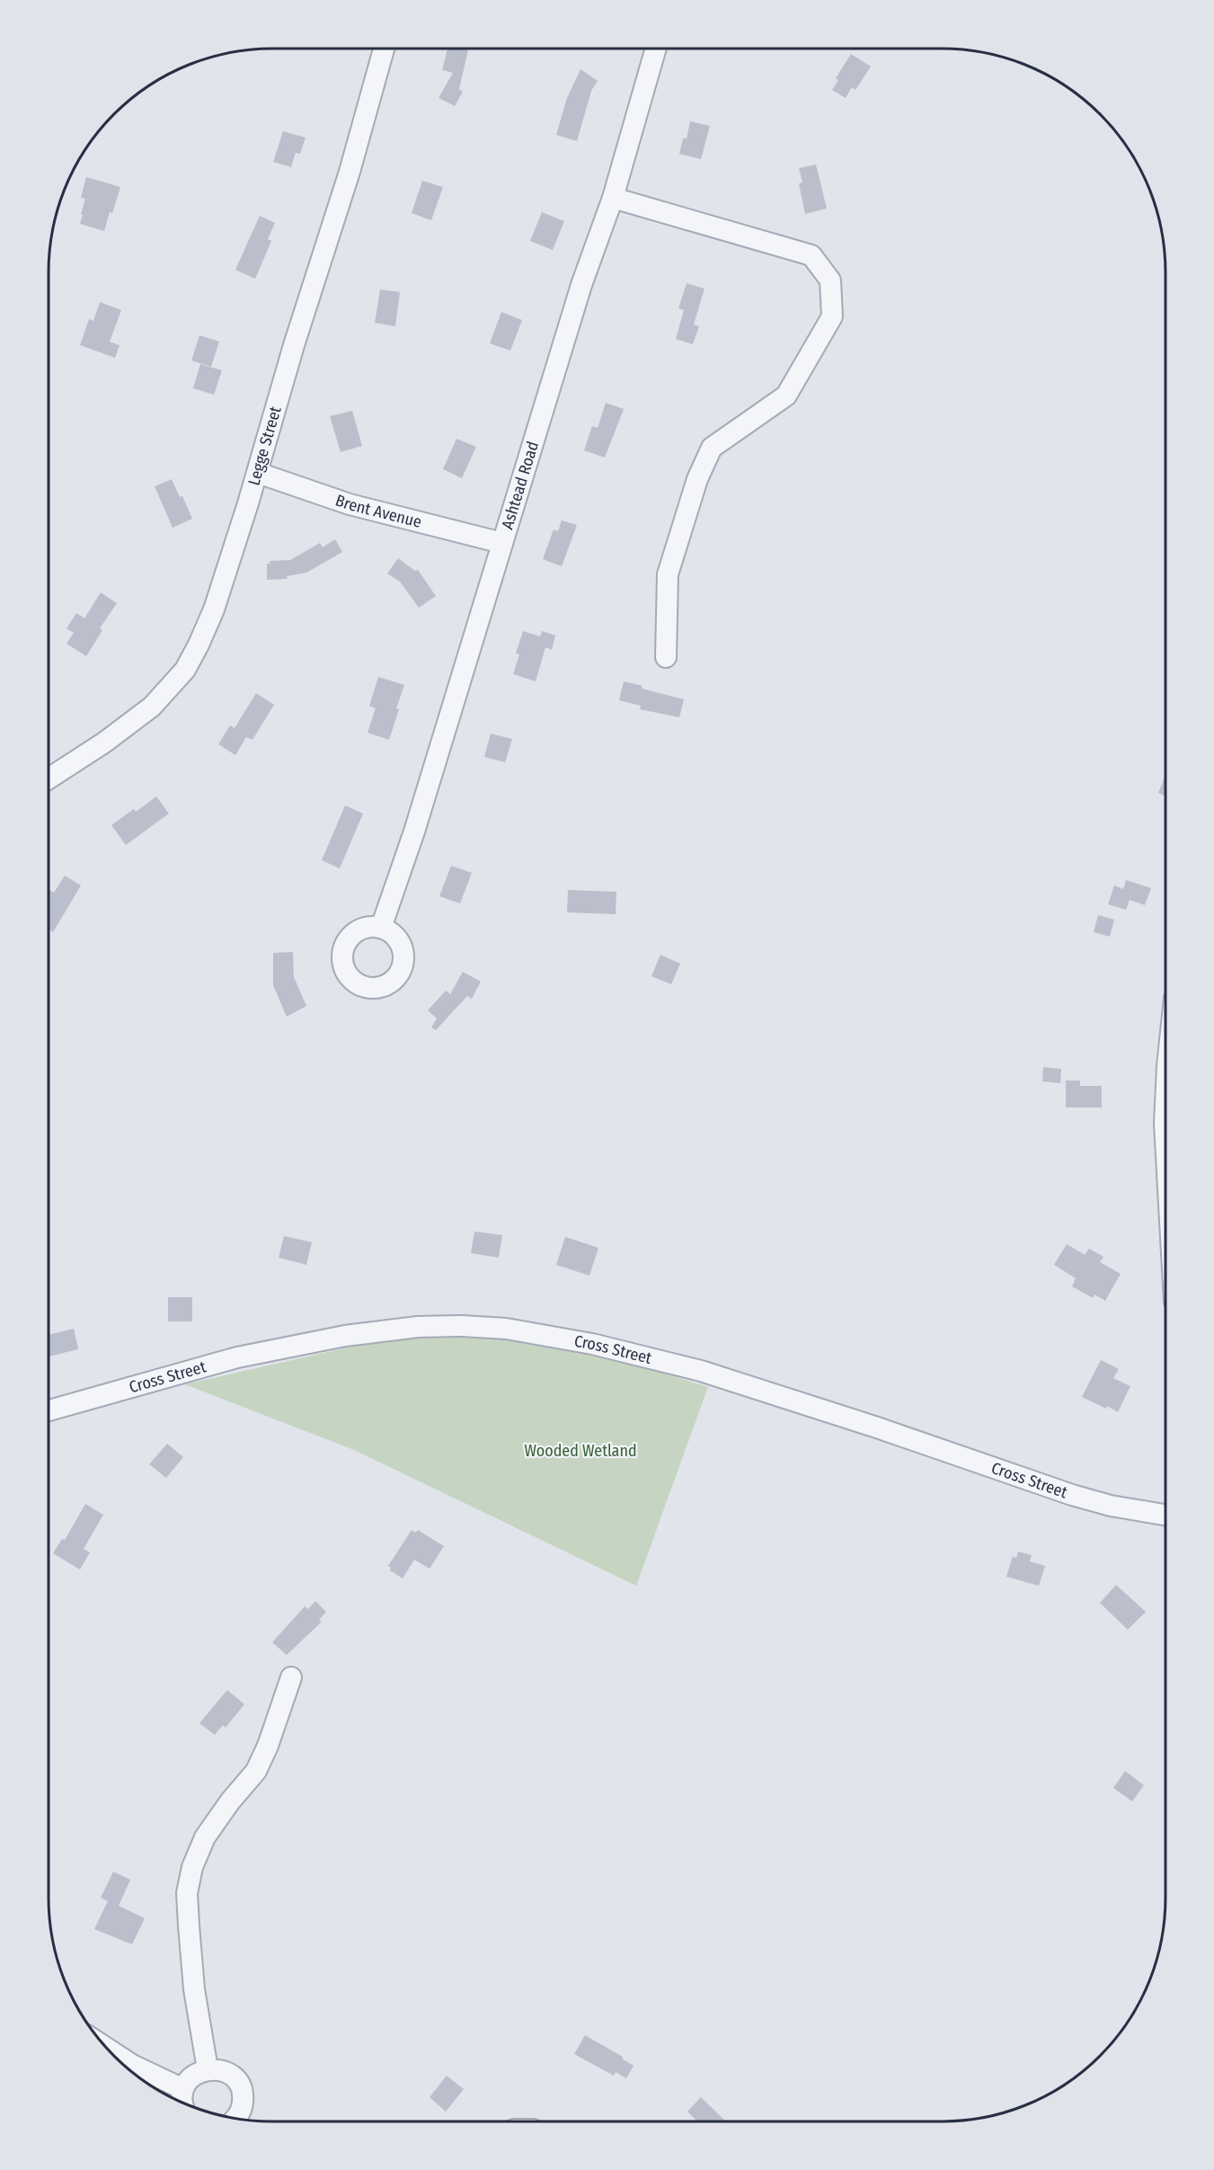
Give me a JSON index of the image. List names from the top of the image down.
{
  "streets": {
    "street": [
      "Legge Street",
      "Ashtead Road",
      "Brent Avenue",
      "Cross Street"
    ]
  },
  "crossings": [
    ["Legge Street", "Brent Avenue"],
    ["Ashtead Road", "Brent Avenue"]
  ],
  "parks": ["Wooded Wetland"]
}
